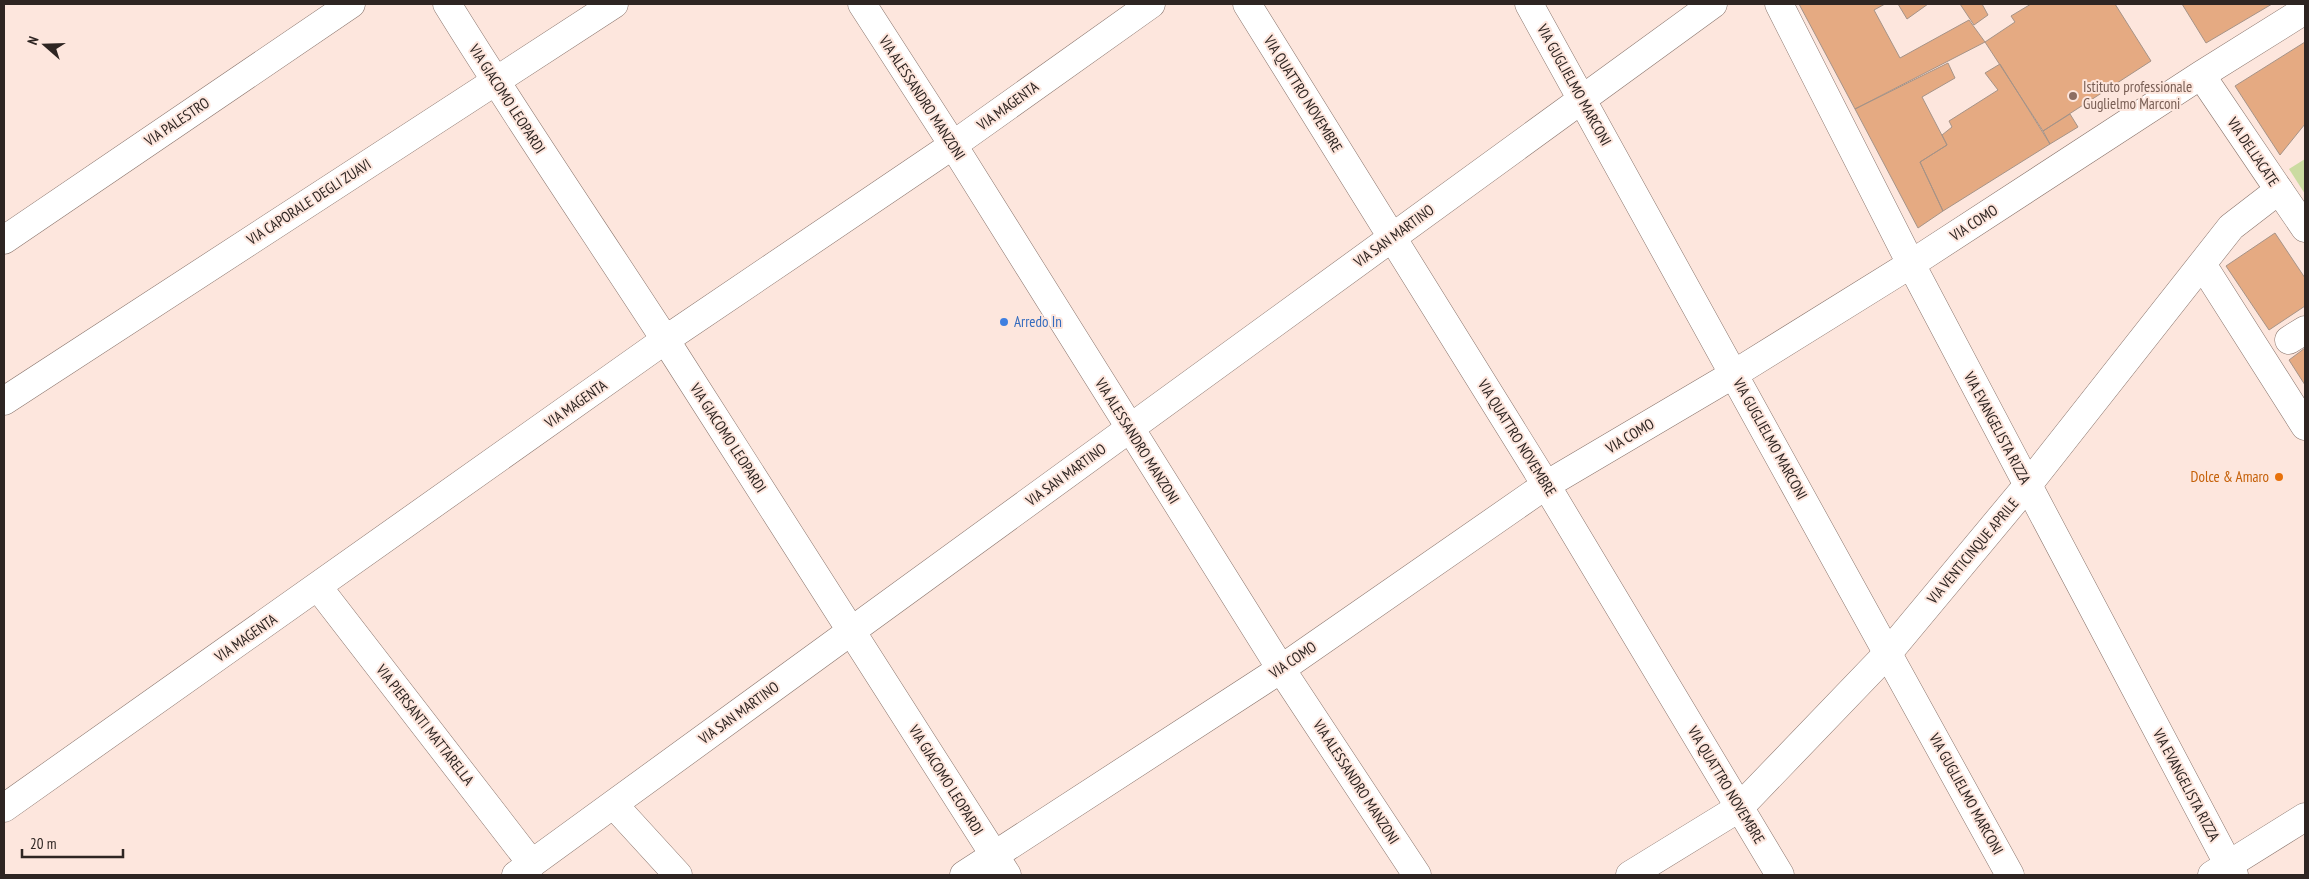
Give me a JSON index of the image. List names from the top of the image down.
{
  "streets": {
    "street": [
      "VIA GUGLIELMO MARCONI",
      "VIA QUATTRO NOVEMBRE",
      "VIA ALESSANDRO MANZONI",
      "VIA GIACOMO LEOPARDI",
      "VIA MAGENTA",
      "VIA PALESTRO",
      "VIA DELL'ACATE",
      "VIA CAPORALE DEGLI ZUAVI",
      "VIA COMO",
      "VIA SAN MARTINO",
      "VIA EVANGELISTA RIZZA",
      "VIA VENTICINQUE APRILE",
      "VIA PIERSANTI MATTARELLA"
    ]
  },
  "crossings": [
    ["VIA GUGLIELMO MARCONI", "VIA COMO"],
    ["VIA GUGLIELMO MARCONI", "VIA SAN MARTINO"],
    ["VIA GUGLIELMO MARCONI", "VIA VENTICINQUE APRILE"],
    ["VIA QUATTRO NOVEMBRE", "VIA COMO"],
    ["VIA QUATTRO NOVEMBRE", "VIA SAN MARTINO"],
    ["VIA QUATTRO NOVEMBRE", "VIA VENTICINQUE APRILE"],
    ["VIA ALESSANDRO MANZONI", "VIA MAGENTA"],
    ["VIA ALESSANDRO MANZONI", "VIA COMO"],
    ["VIA ALESSANDRO MANZONI", "VIA SAN MARTINO"],
    ["VIA GIACOMO LEOPARDI", "VIA MAGENTA"],
    ["VIA GIACOMO LEOPARDI", "VIA CAPORALE DEGLI ZUAVI"],
    ["VIA GIACOMO LEOPARDI", "VIA COMO"],
    ["VIA GIACOMO LEOPARDI", "VIA SAN MARTINO"],
    ["VIA MAGENTA", "VIA PIERSANTI MATTARELLA"],
    ["VIA DELL'ACATE", "VIA COMO"],
    ["VIA DELL'ACATE", "VIA VENTICINQUE APRILE"],
    ["VIA COMO", "VIA EVANGELISTA RIZZA"],
    ["VIA SAN MARTINO", "VIA PIERSANTI MATTARELLA"],
    ["VIA EVANGELISTA RIZZA", "VIA VENTICINQUE APRILE"]
  ],
  "places": ["Istituto professionale Guglielmo Marconi", "Arredo In", "Dolce & Amaro"],
  "scale_bar": "20 m",
  "north": "left"
}
